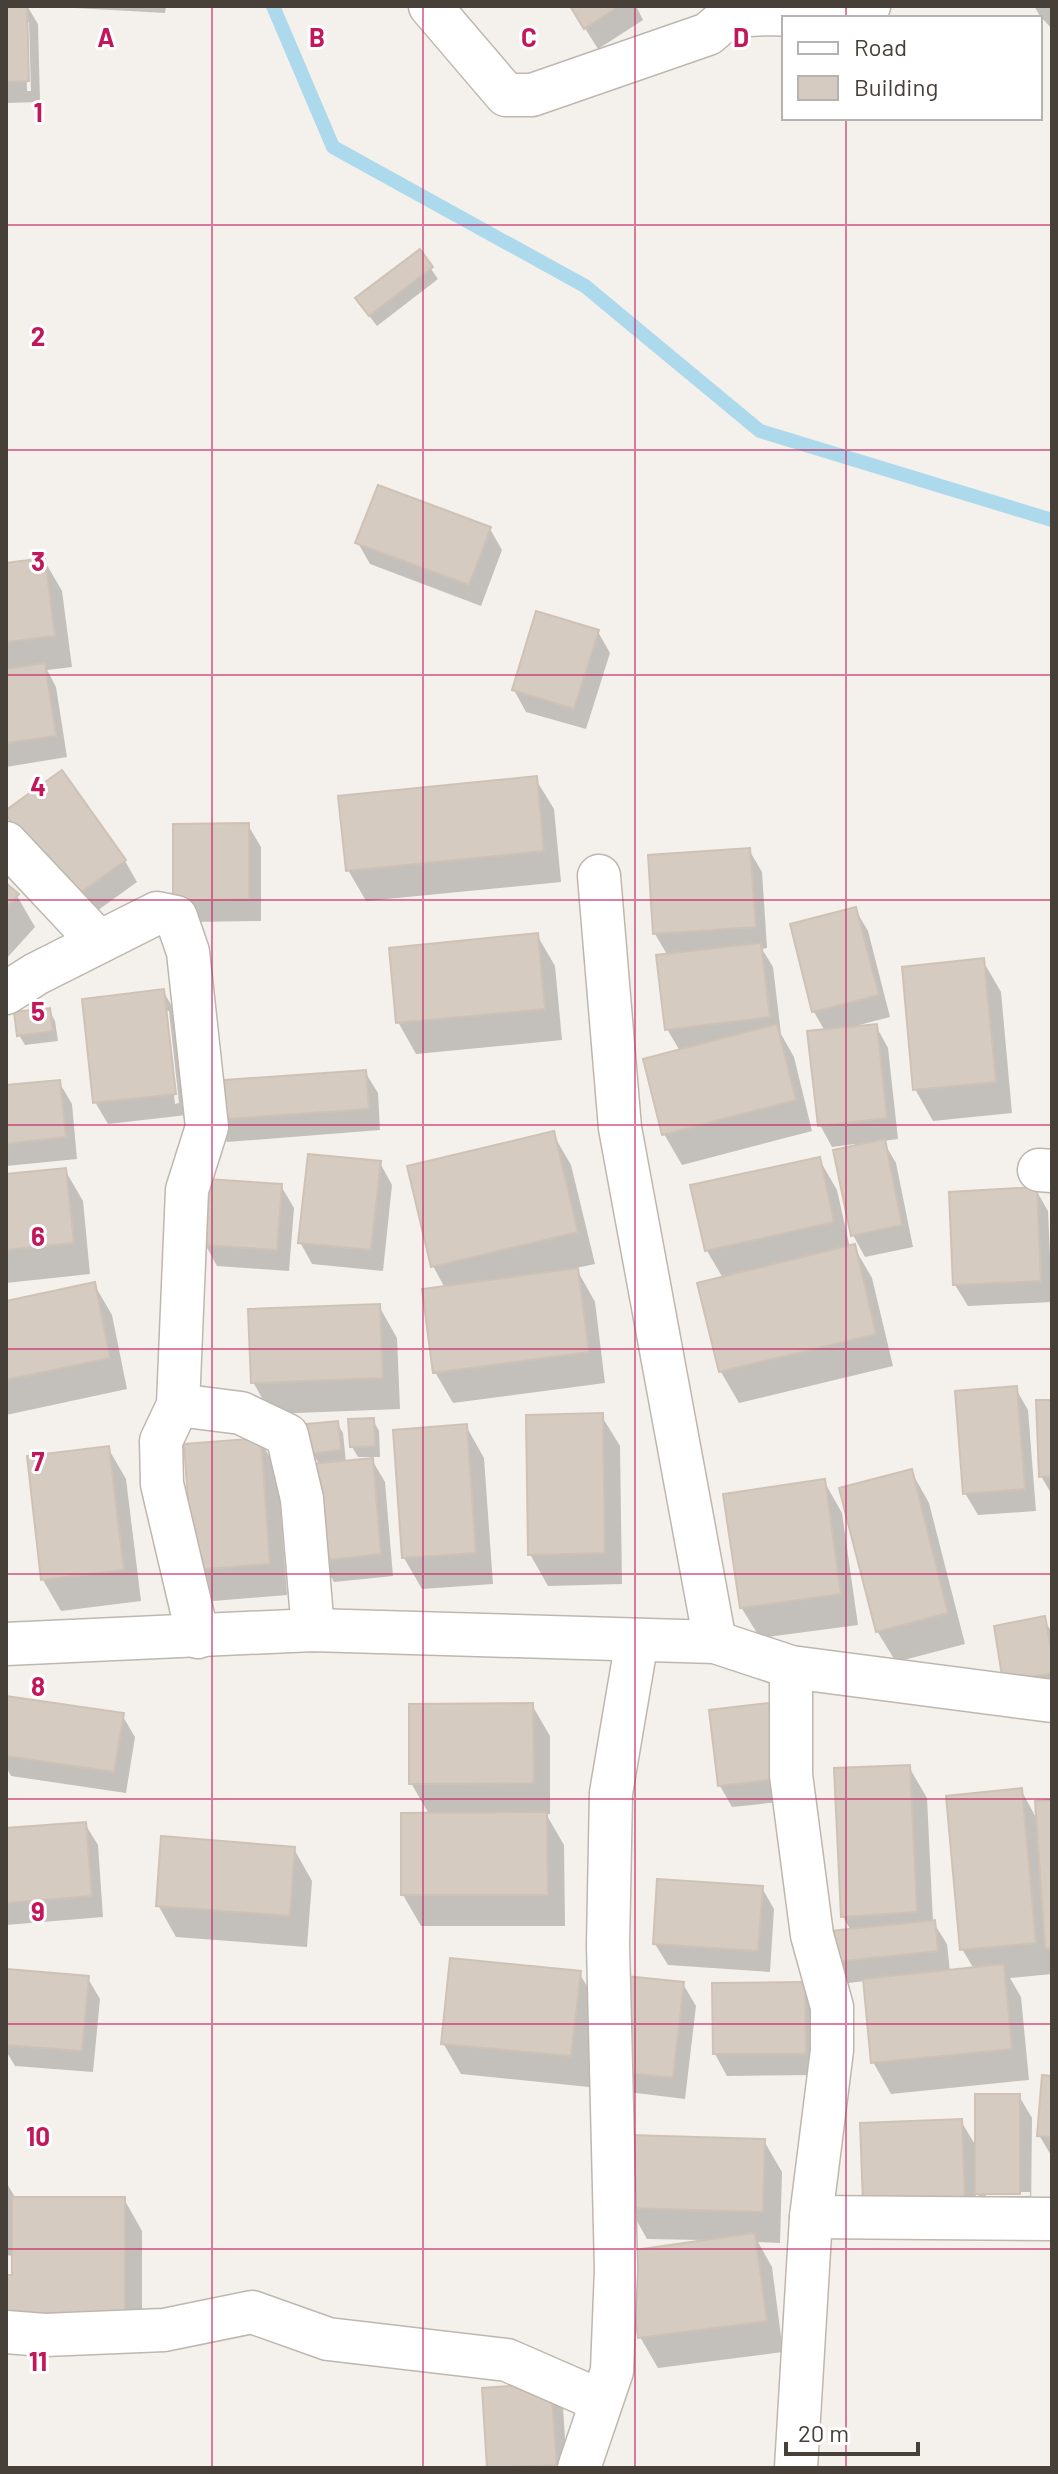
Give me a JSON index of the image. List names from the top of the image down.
{
  "legend": ["Road", "Building"],
  "scale_bar": "20 m",
  "grid": {
    "columns": [
      "A",
      "B",
      "C",
      "D"
    ],
    "rows": [
      "1",
      "2",
      "3",
      "4",
      "5",
      "6",
      "7",
      "8",
      "9",
      "10",
      "11"
    ]
  }
}
